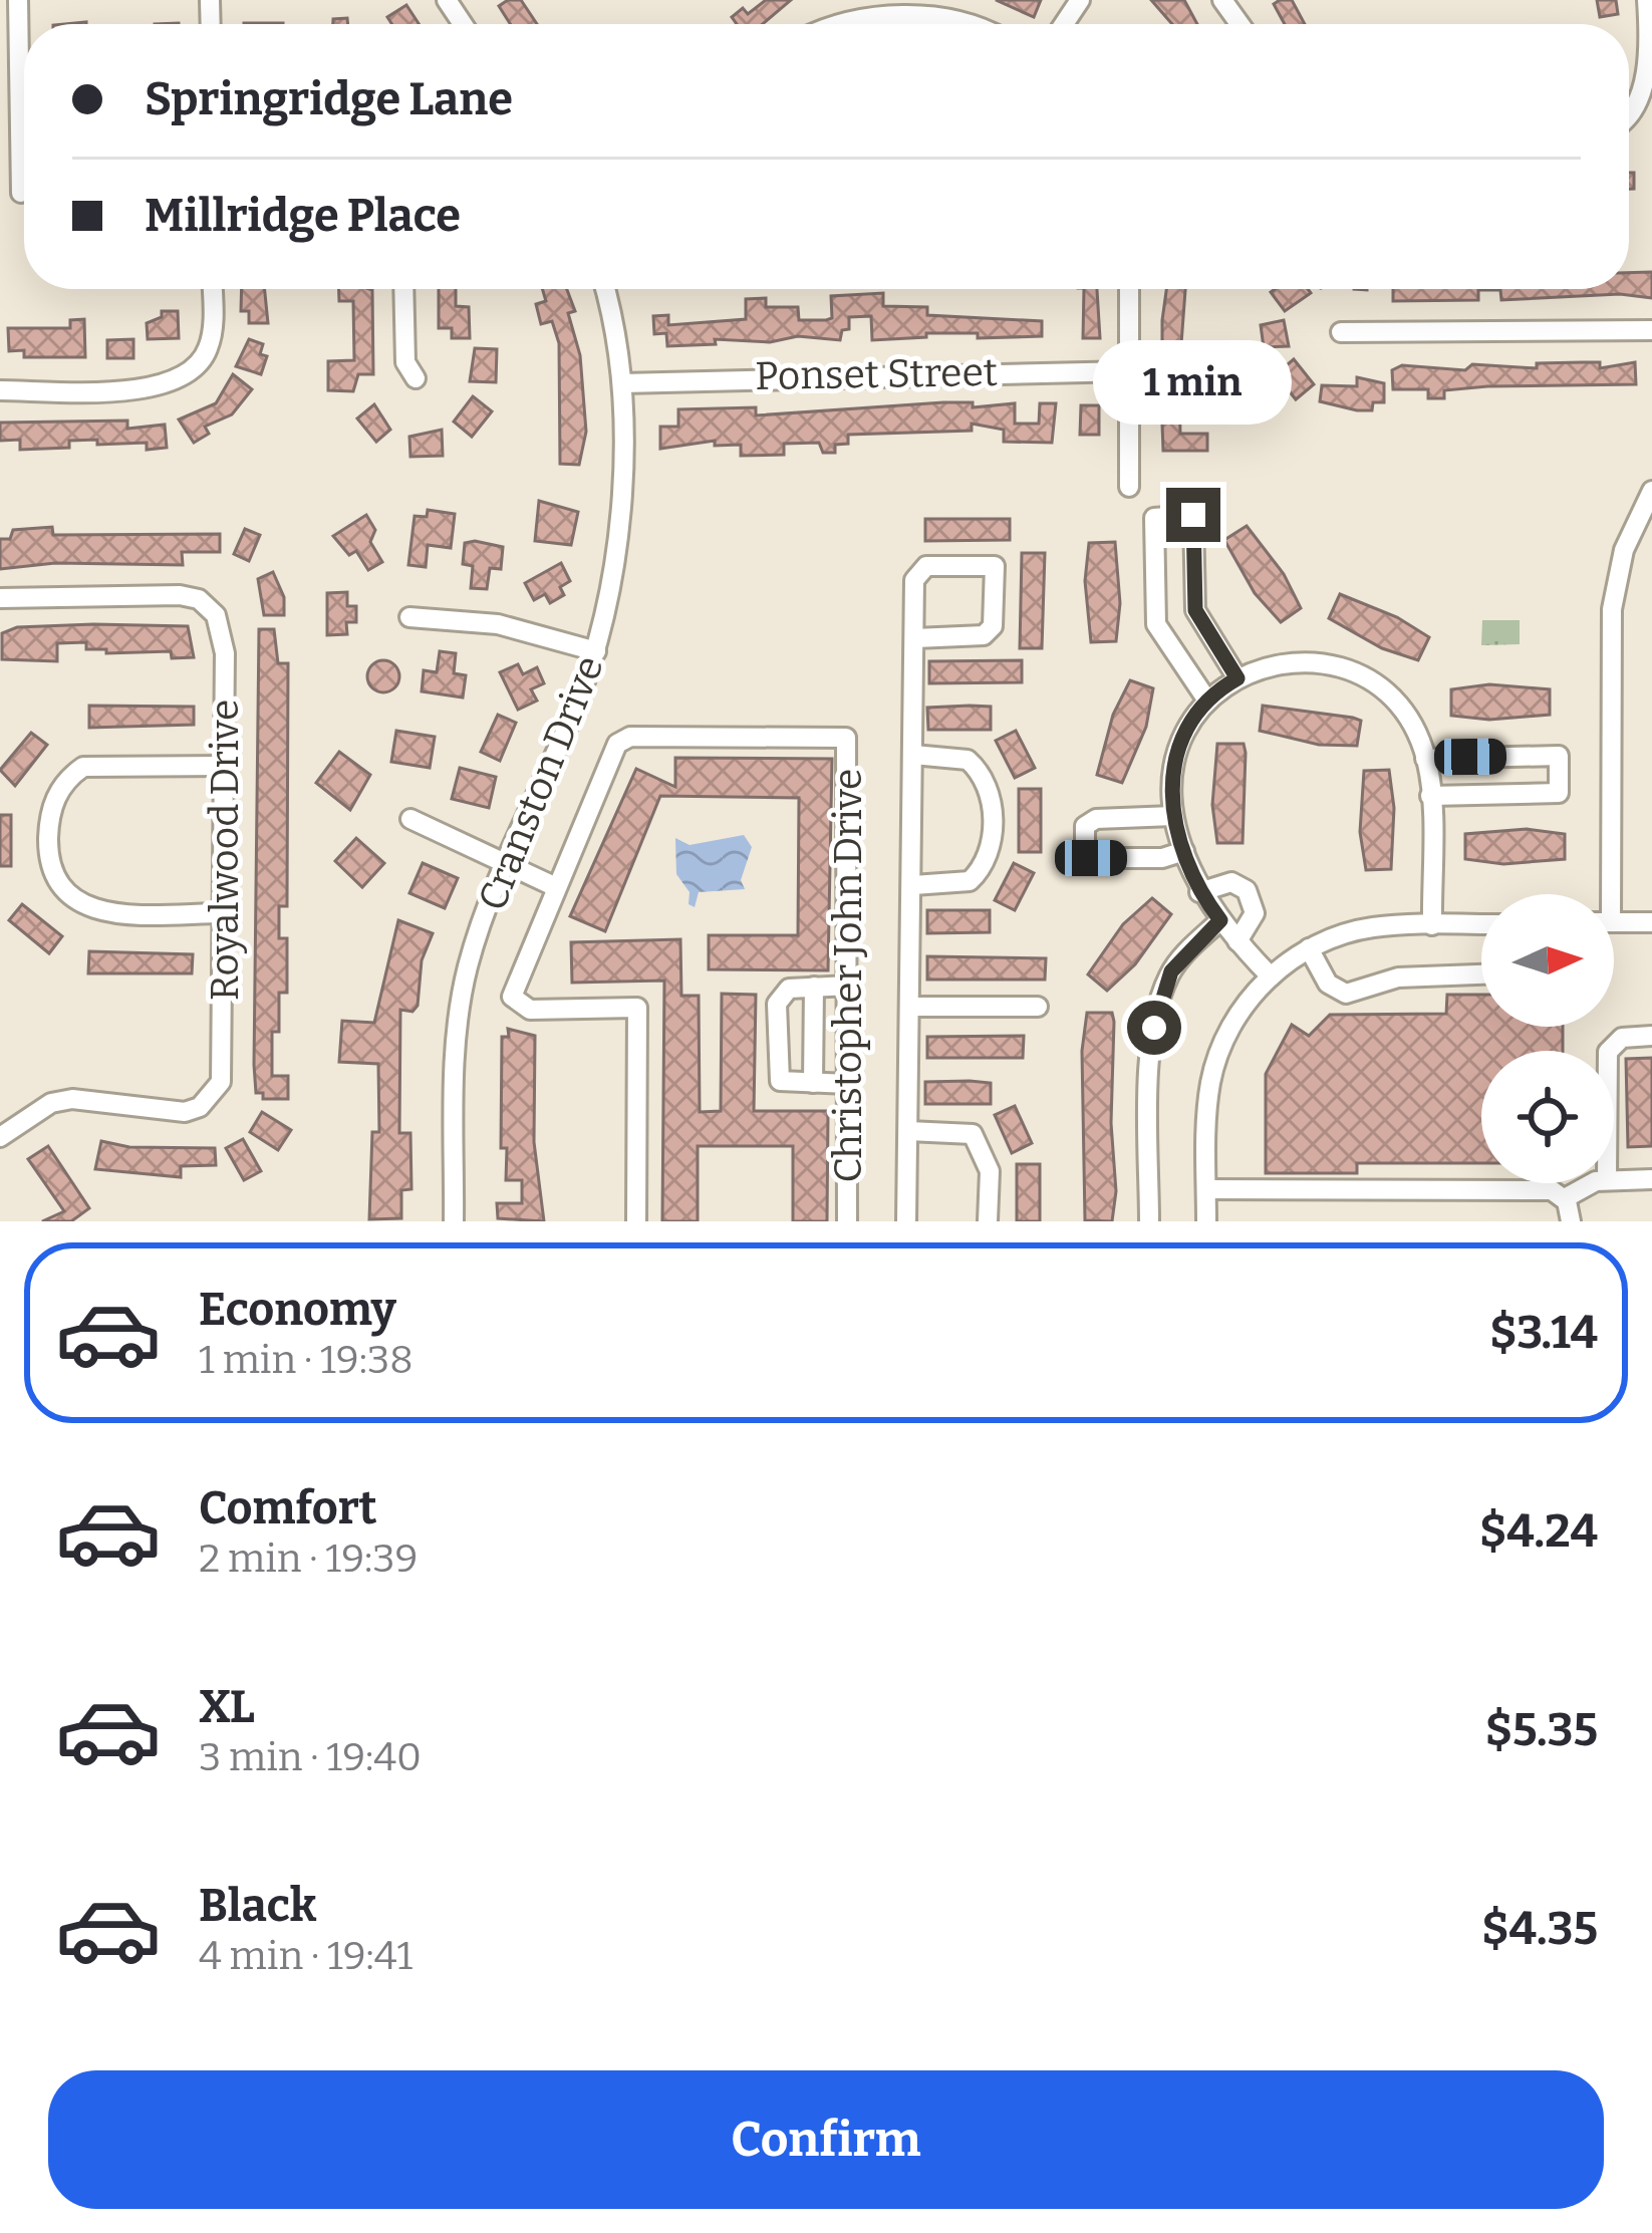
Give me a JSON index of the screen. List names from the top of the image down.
{
  "streets": {
    "street": [
      "Ponset Street",
      "Cranston Drive",
      "Royalwood Drive",
      "Christopher John Drive"
    ]
  },
  "crossings": [
    ["Ponset Street", "Cranston Drive"]
  ],
  "north": "right",
  "page": {
    "banner": ["Springridge Lane", "Millridge Place"],
    "bubble": "1 min",
    "list": [
      {
        "name": "Economy",
        "note": "1 min · 19:38",
        "value": "$3.14"
      },
      {
        "name": "Comfort",
        "note": "2 min · 19:39",
        "value": "$4.24"
      },
      {
        "name": "XL",
        "note": "3 min · 19:40",
        "value": "$5.35"
      },
      {
        "name": "Black",
        "note": "4 min · 19:41",
        "value": "$4.35"
      }
    ],
    "buttons": "Confirm"
  }
}
